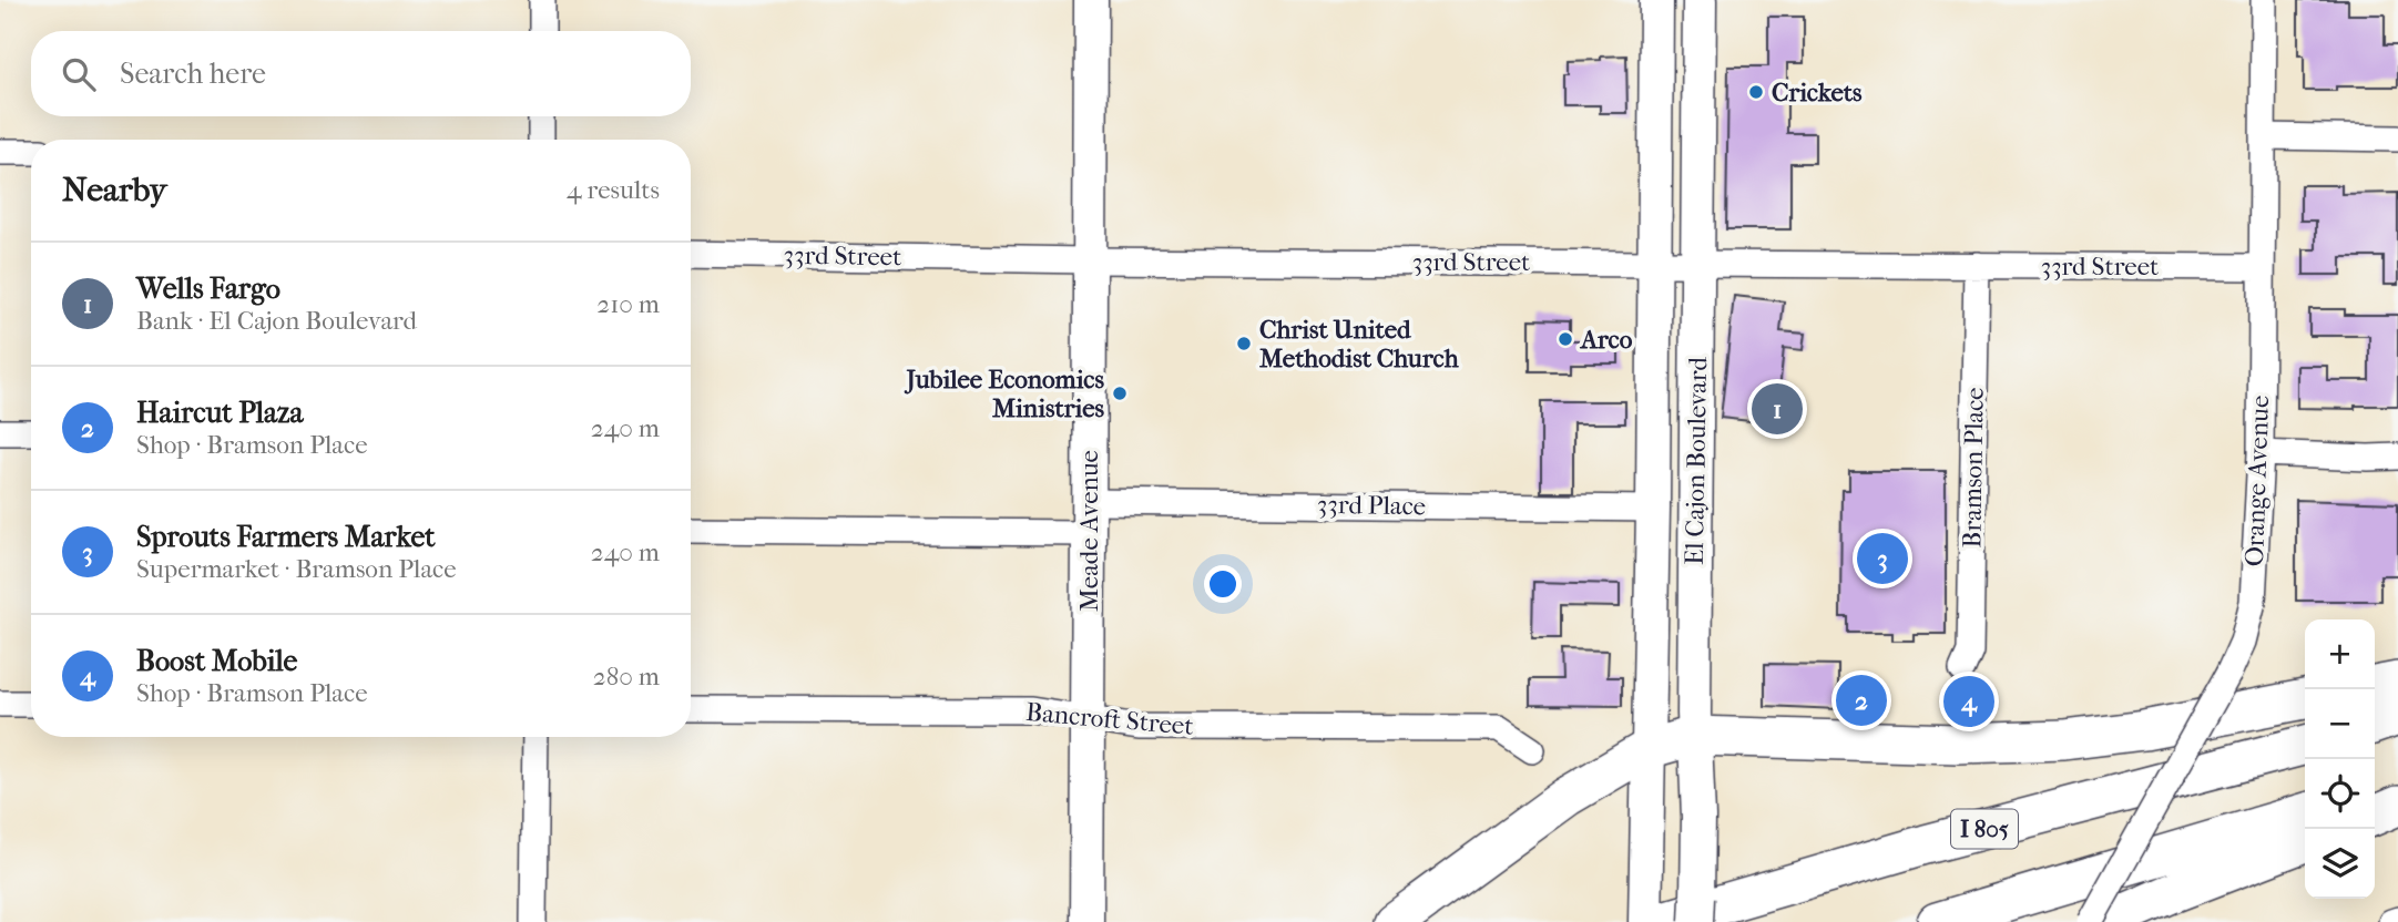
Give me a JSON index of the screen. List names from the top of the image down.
{
  "streets": {
    "highway": ["I 805"],
    "main road": ["El Cajon Boulevard", "Meade Avenue"],
    "street": [
      "33rd Street",
      "Bramson Place",
      "Orange Avenue",
      "33rd Place",
      "Bancroft Street"
    ]
  },
  "crossings": [
    ["33rd Street", "El Cajon Boulevard"],
    ["33rd Street", "Bramson Place"],
    ["33rd Street", "Orange Avenue"],
    ["33rd Street", "Meade Avenue"],
    ["El Cajon Boulevard", "33rd Place"],
    ["33rd Place", "Meade Avenue"],
    ["Meade Avenue", "Bancroft Street"]
  ],
  "places": [
    "Crickets",
    "Arco",
    "Christ United Methodist Church",
    "Jubilee Economics Ministries"
  ],
  "page": {
    "search": "Search here",
    "heading": ["Nearby", "4 results"],
    "list": [
      {
        "mark": "1",
        "name": "Wells Fargo",
        "note": "Bank · El Cajon Boulevard",
        "value": "210 m"
      },
      {
        "mark": "2",
        "name": "Haircut Plaza",
        "note": "Shop · Bramson Place",
        "value": "240 m"
      },
      {
        "mark": "3",
        "name": "Sprouts Farmers Market",
        "note": "Supermarket · Bramson Place",
        "value": "240 m"
      },
      {
        "mark": "4",
        "name": "Boost Mobile",
        "note": "Shop · Bramson Place",
        "value": "280 m"
      }
    ],
    "pins": [
      "1",
      "3",
      "2",
      "4"
    ],
    "map_buttons": ["+", "−"]
  }
}
